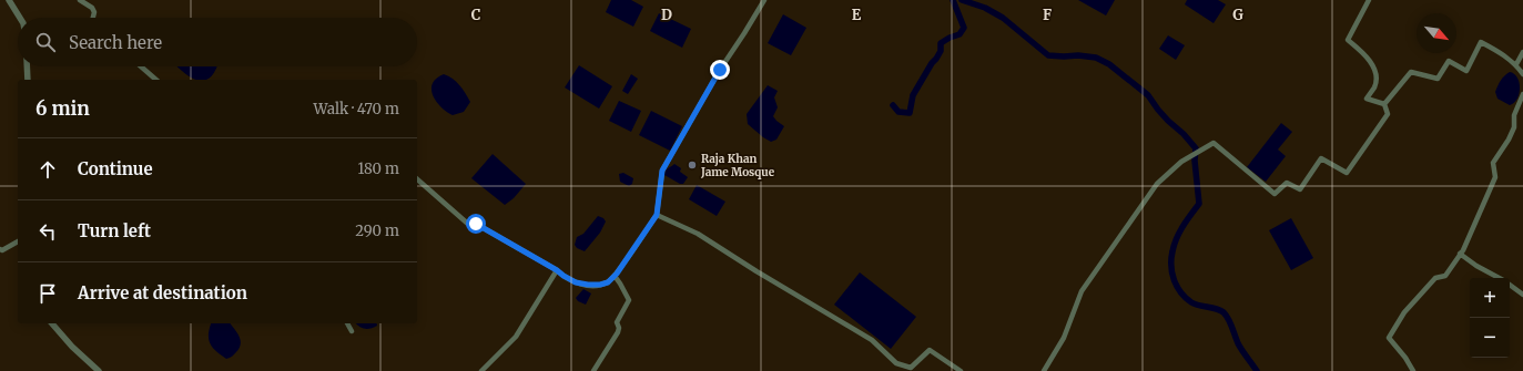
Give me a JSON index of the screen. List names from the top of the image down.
{
  "places": ["Raja Khan Jame Mosque"],
  "north": "bottom right",
  "page": {
    "search": "Search here",
    "heading": ["6 min", "Walk · 470 m"],
    "list": [
      ["Continue", "180 m"],
      ["Turn left", "290 m"],
      "Arrive at destination"
    ],
    "map_buttons": ["+", "−"]
  },
  "grid": {
    "columns": [
      "C",
      "D",
      "E",
      "F",
      "G"
    ]
  }
}
